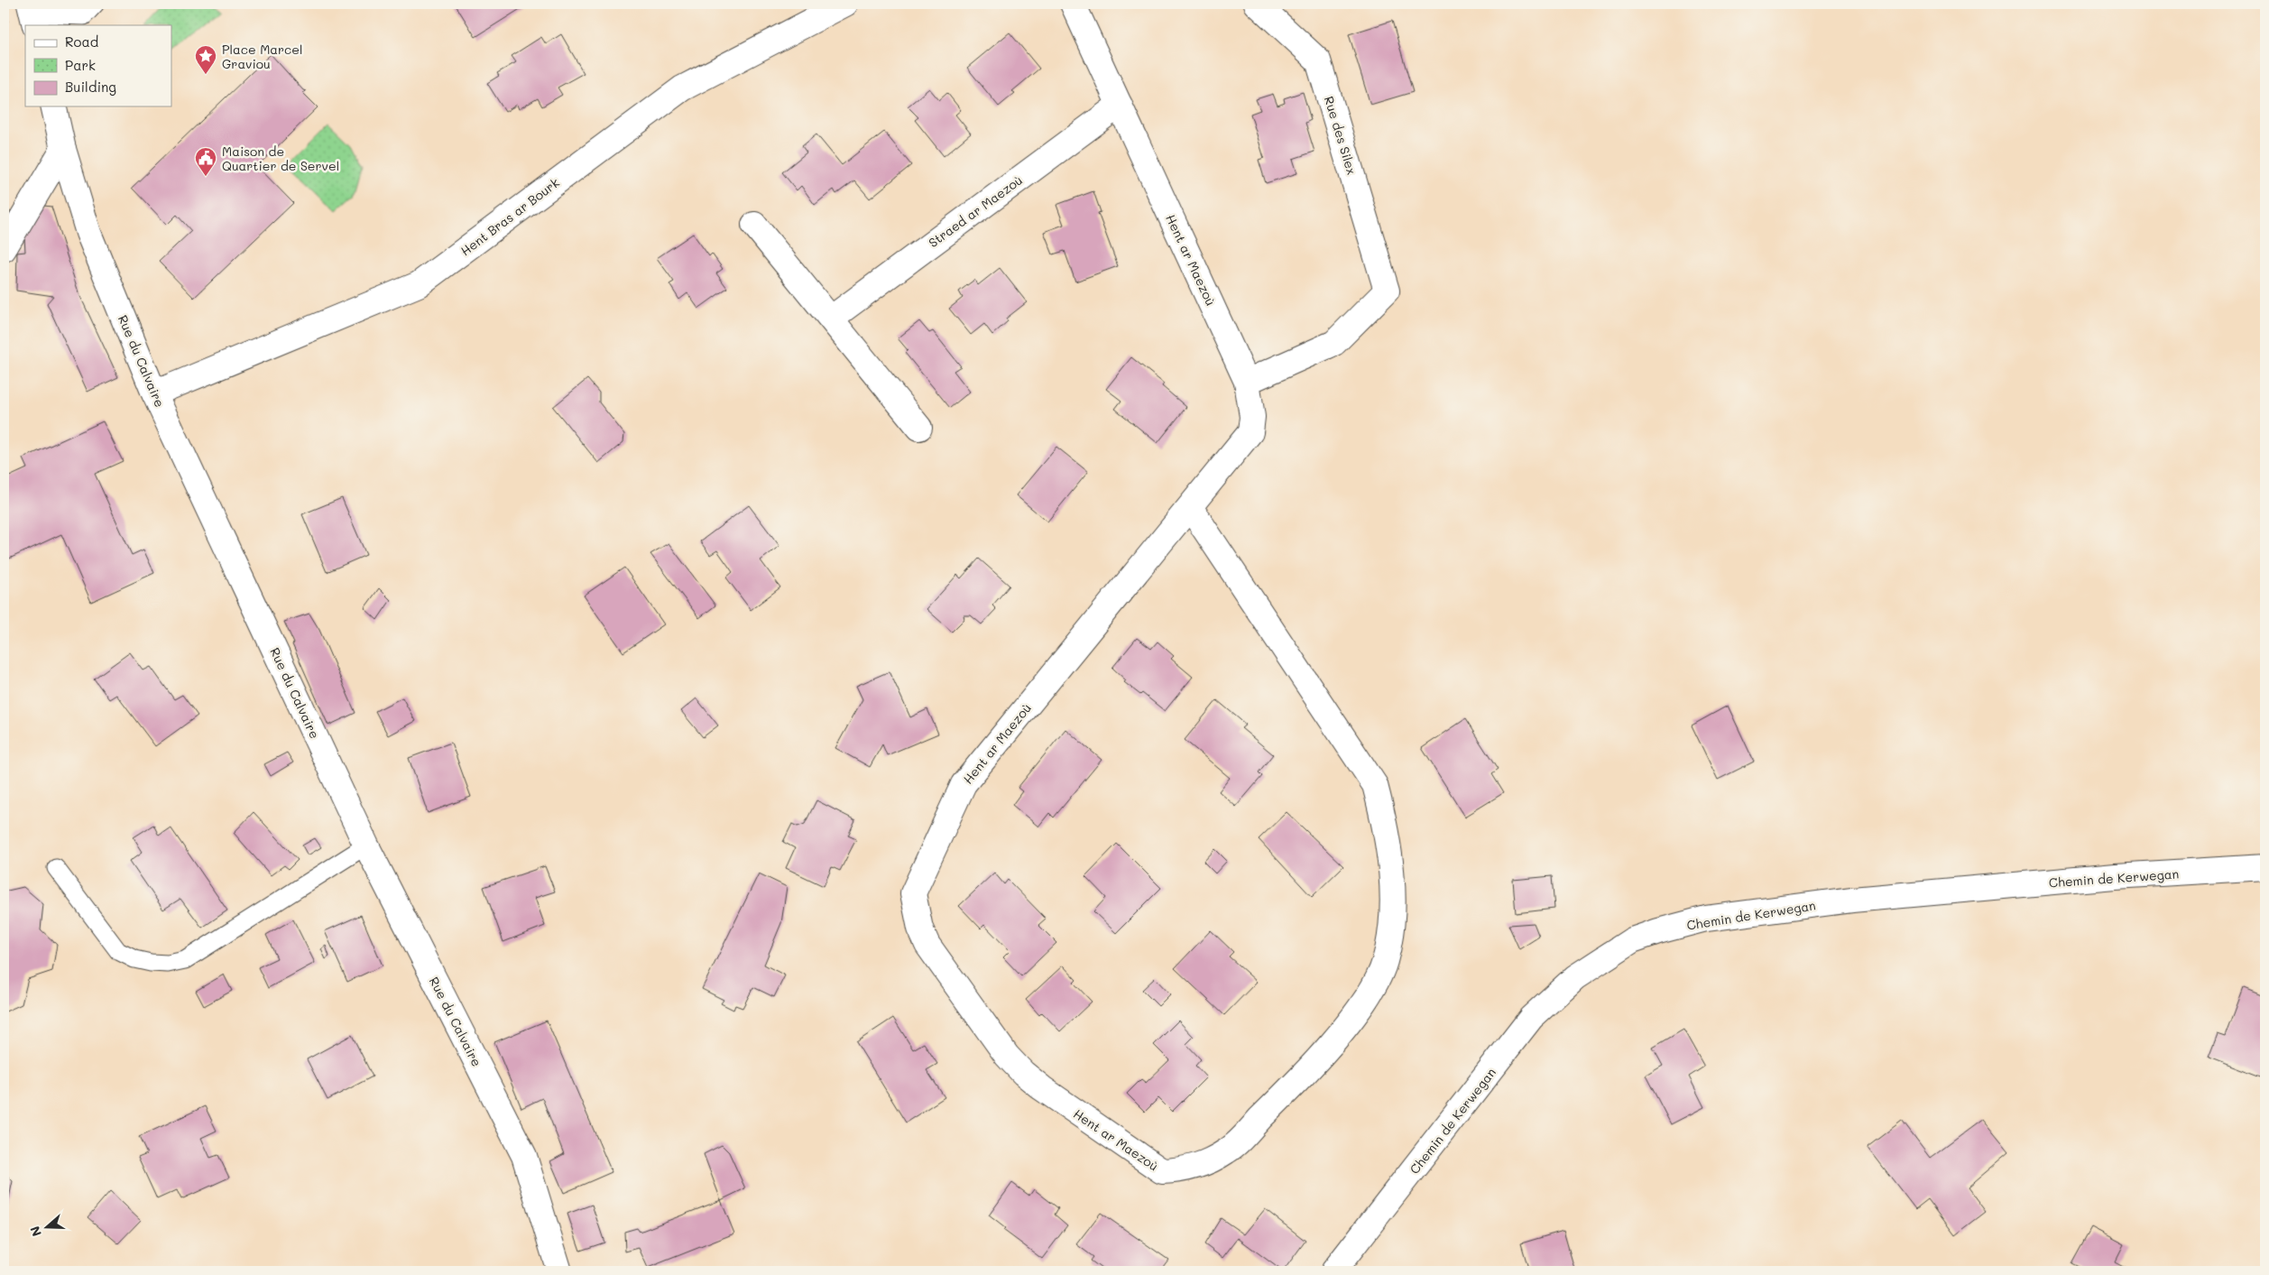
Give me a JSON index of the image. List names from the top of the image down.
{
  "streets": {
    "street": [
      "Rue des Silex",
      "Straed ar Maezoù",
      "Hent Bras ar Bourk",
      "Hent ar Maezoù",
      "Rue du Calvaire",
      "Chemin de Kerwegan"
    ]
  },
  "crossings": [
    ["Rue des Silex", "Hent ar Maezoù"],
    ["Straed ar Maezoù", "Hent ar Maezoù"],
    ["Hent Bras ar Bourk", "Rue du Calvaire"]
  ],
  "places": {
    "place": ["Place Marcel Graviou"],
    "public building": ["Maison de Quartier de Servel"]
  },
  "legend": ["Road", "Park", "Building"],
  "north": "left"
}
